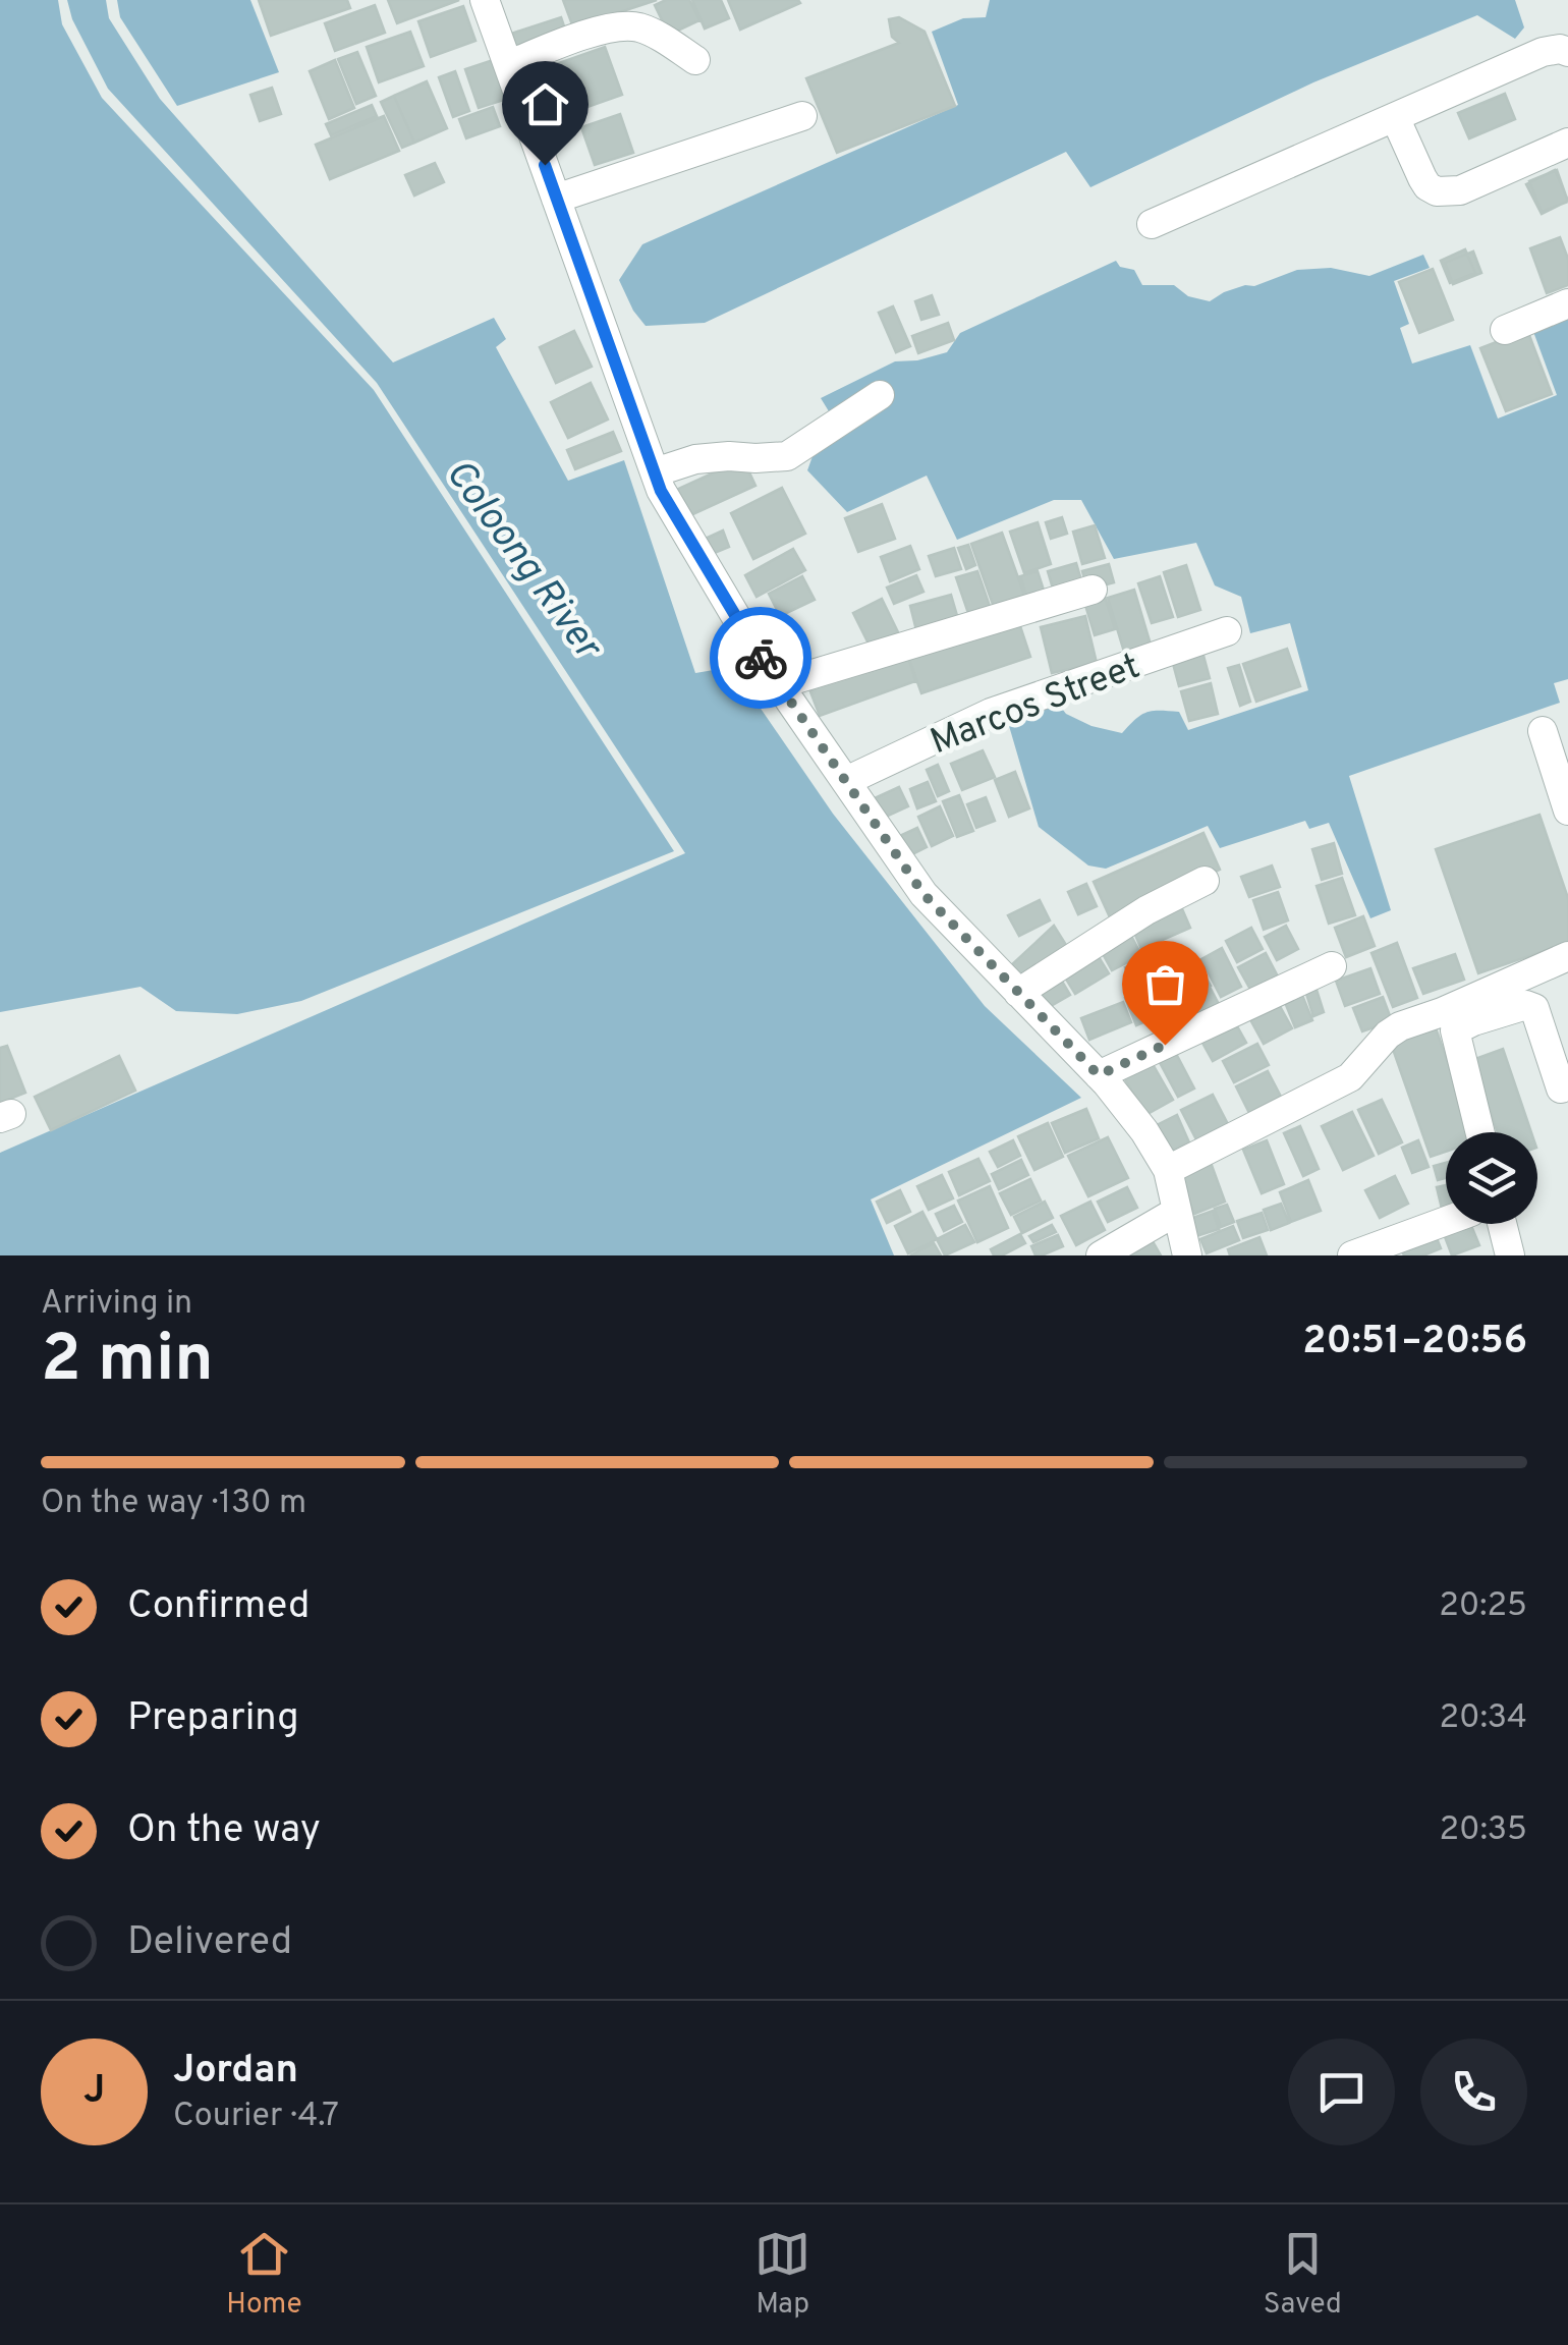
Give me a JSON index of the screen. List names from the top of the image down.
{
  "streets": {
    "street": ["Marcos Street"]
  },
  "water": ["Coloong River"],
  "page": {
    "heading": ["2 min", "Arriving in", "20:51–20:56"],
    "panel": ["Jordan", "Courier · 4.7"],
    "bar": "On the way · 130 m",
    "list": [
      ["Confirmed", "20:25"],
      ["Preparing", "20:34"],
      ["On the way", "20:35"],
      "Delivered"
    ],
    "round": "J",
    "tabs": ["Home", "Map", "Saved"]
  }
}
